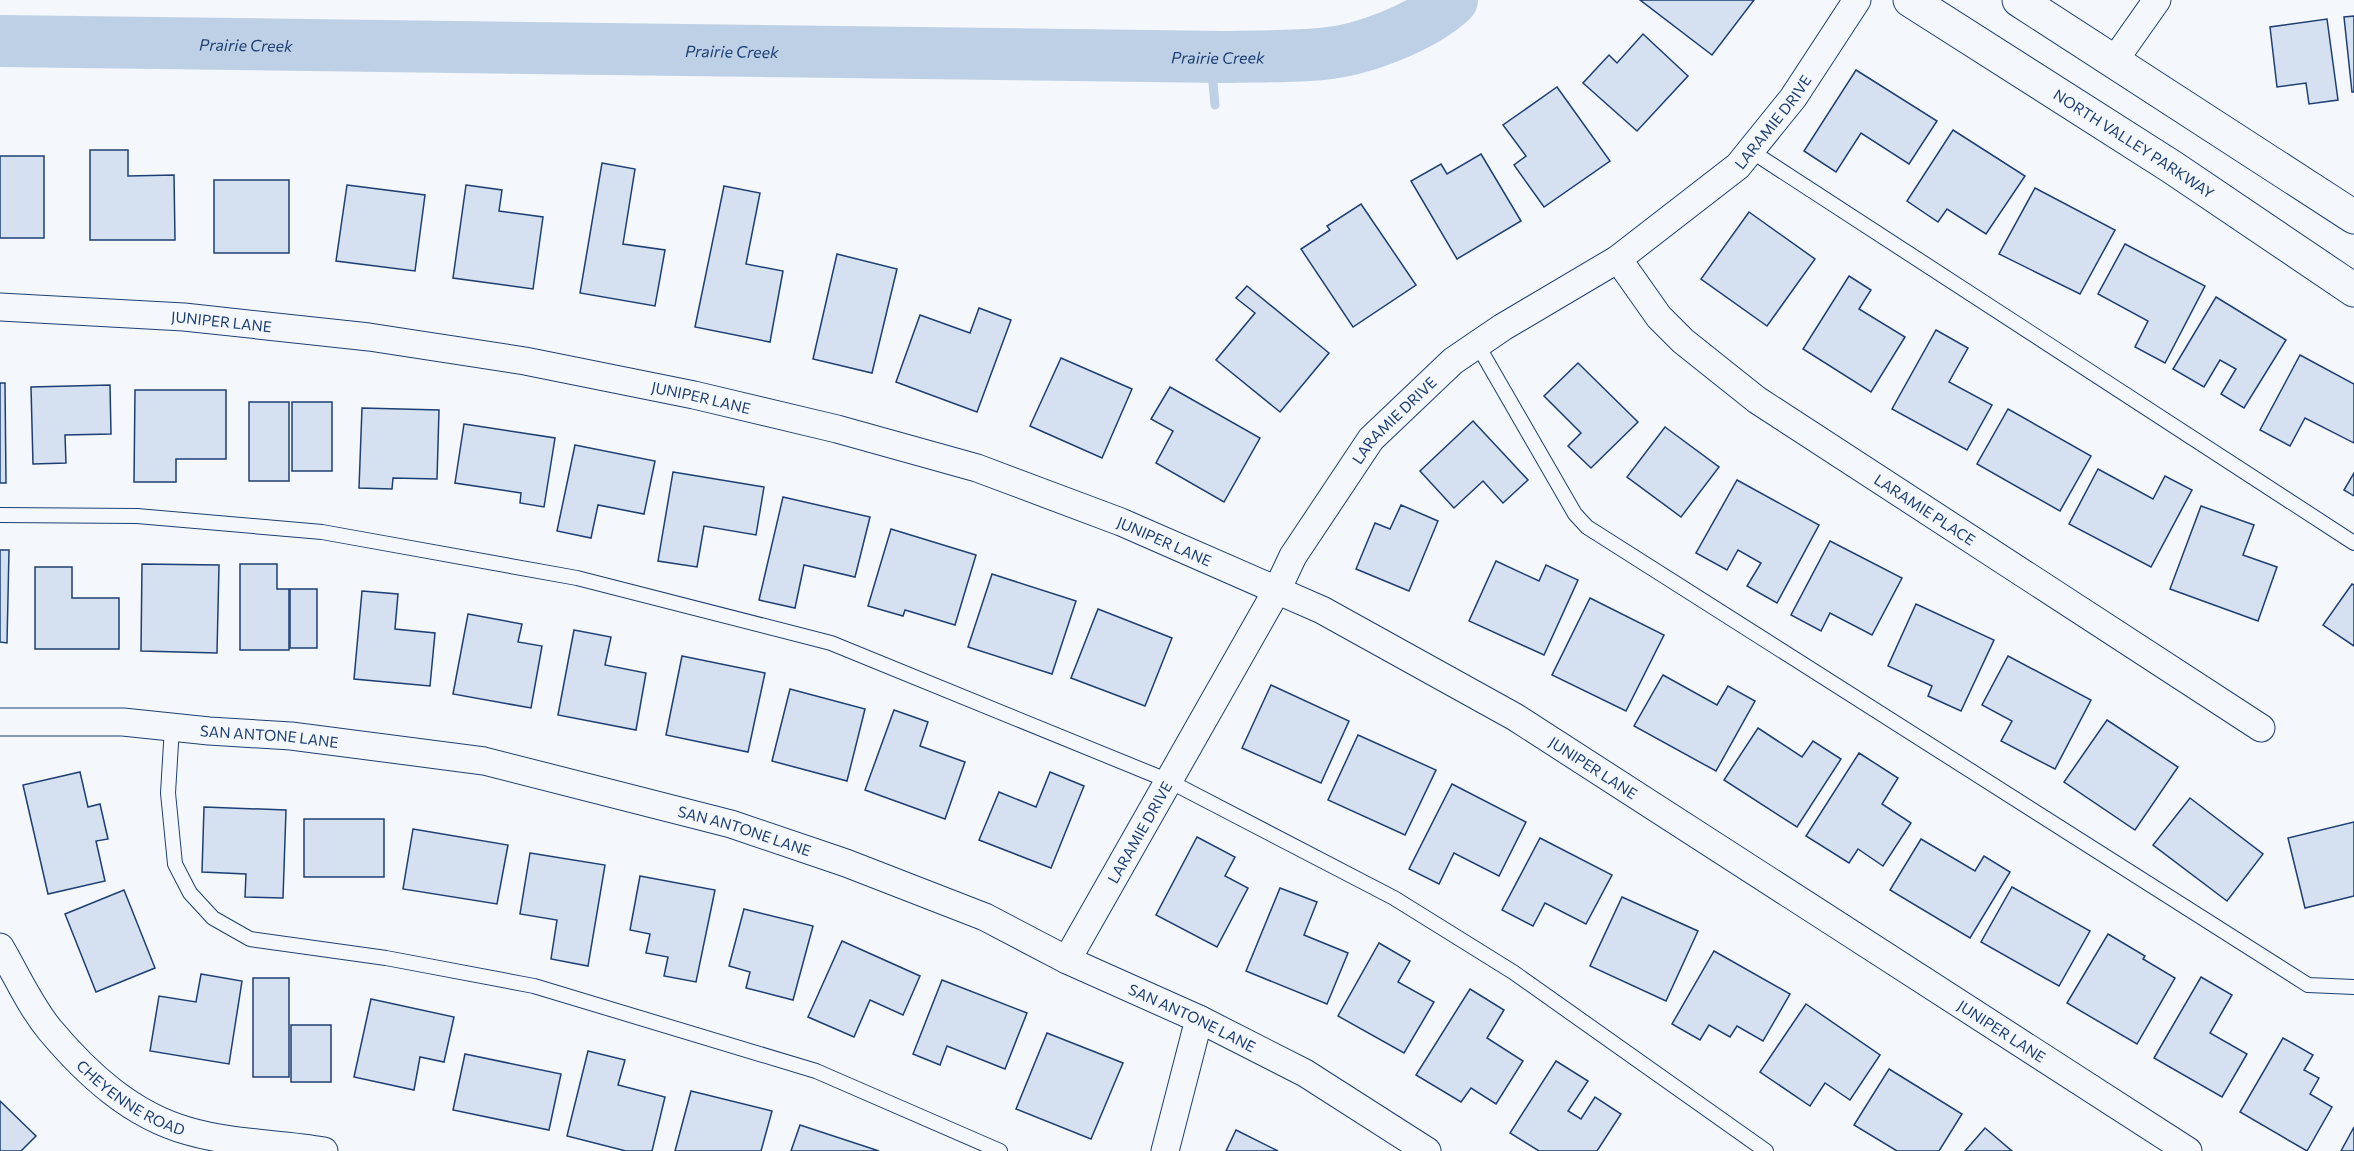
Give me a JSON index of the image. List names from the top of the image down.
{
  "streets": {
    "street": [
      "LARAMIE DRIVE",
      "NORTH VALLEY PARKWAY",
      "JUNIPER LANE",
      "LARAMIE PLACE",
      "SAN ANTONE LANE",
      "CHEYENNE ROAD"
    ]
  },
  "crossings": [
    ["LARAMIE DRIVE", "JUNIPER LANE"],
    ["LARAMIE DRIVE", "LARAMIE PLACE"],
    ["LARAMIE DRIVE", "SAN ANTONE LANE"]
  ],
  "water": ["Prairie Creek"]
}
